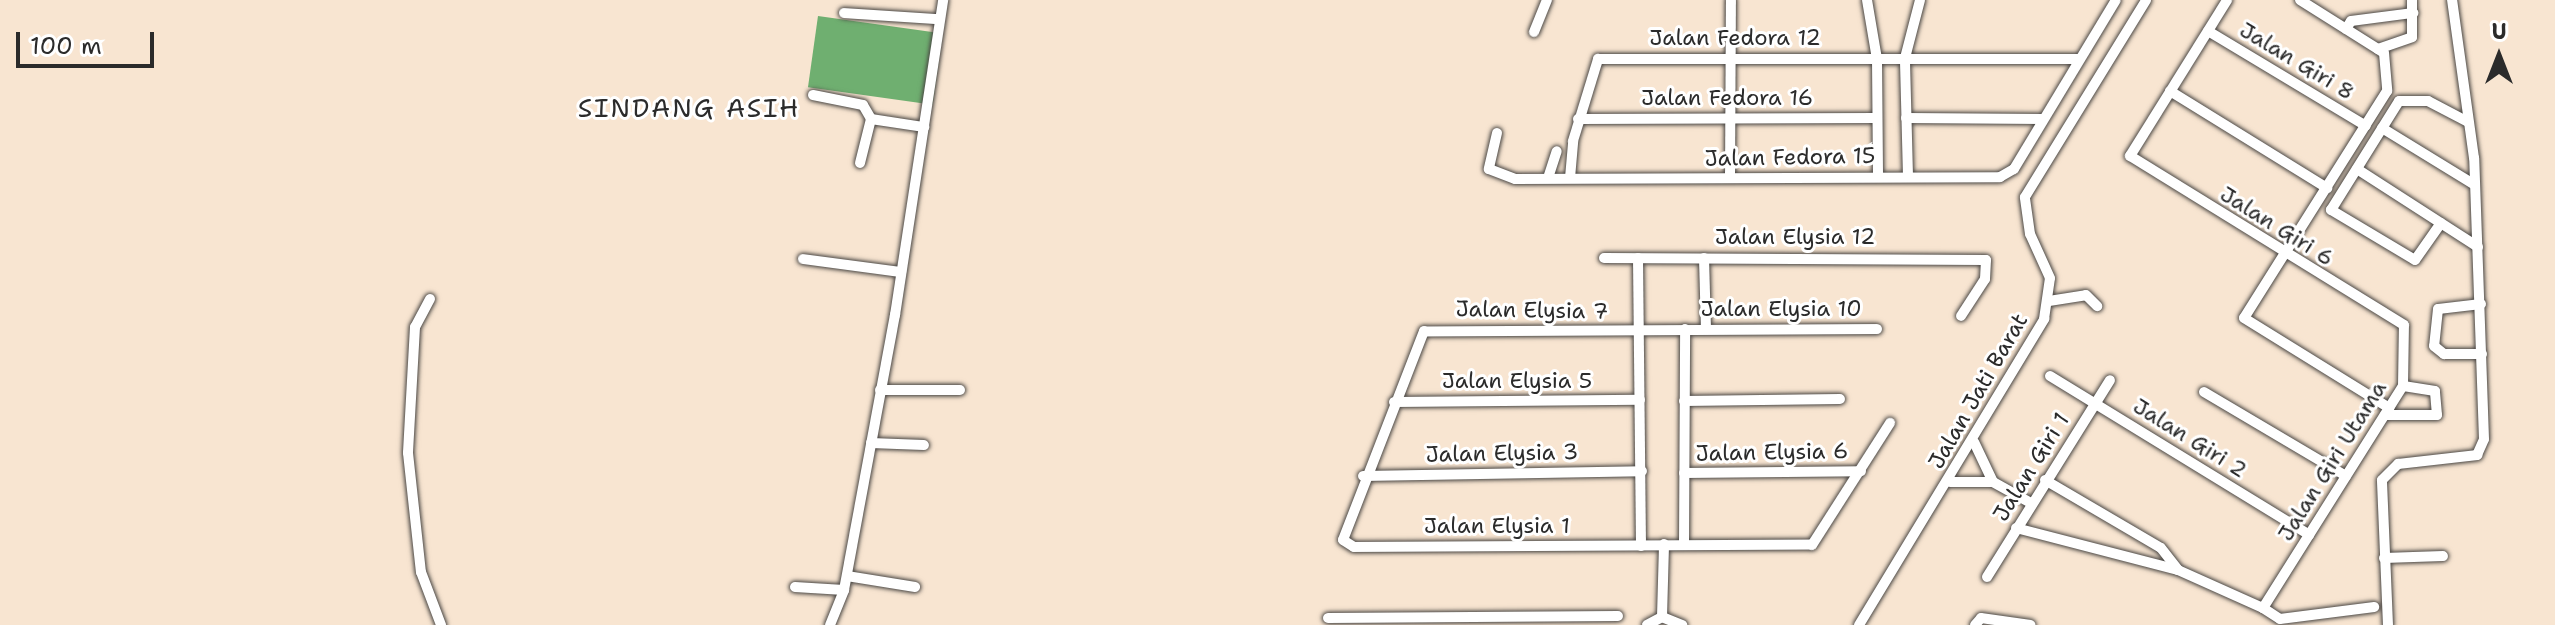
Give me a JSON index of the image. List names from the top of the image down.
{
  "streets": {
    "street": [
      "Jalan Fedora 12",
      "Jalan Giri 8",
      "Jalan Fedora 16",
      "Jalan Fedora 15",
      "Jalan Giri 6",
      "Jalan Elysia 12",
      "Jalan Elysia 10",
      "Jalan Elysia 7",
      "Jalan Elysia 5",
      "Jalan Jati Barat",
      "Jalan Giri 2",
      "Jalan Elysia 6",
      "Jalan Elysia 3",
      "Jalan Giri Utama",
      "Jalan Giri 1",
      "Jalan Elysia 1"
    ]
  },
  "crossings": [
    ["Jalan Fedora 12", "Jalan Fedora 16"],
    ["Jalan Giri 6", "Jalan Giri Utama"],
    ["Jalan Elysia 10", "Jalan Elysia 7"],
    ["Jalan Elysia 7", "Jalan Elysia 5"],
    ["Jalan Giri 2", "Jalan Giri Utama"],
    ["Jalan Giri 2", "Jalan Giri 1"],
    ["Jalan Elysia 6", "Jalan Elysia 1"],
    ["Jalan Elysia 3", "Jalan Elysia 1"]
  ],
  "districts": ["SINDANG ASIH"],
  "scale_bar": "100 m",
  "north": "top"
}
